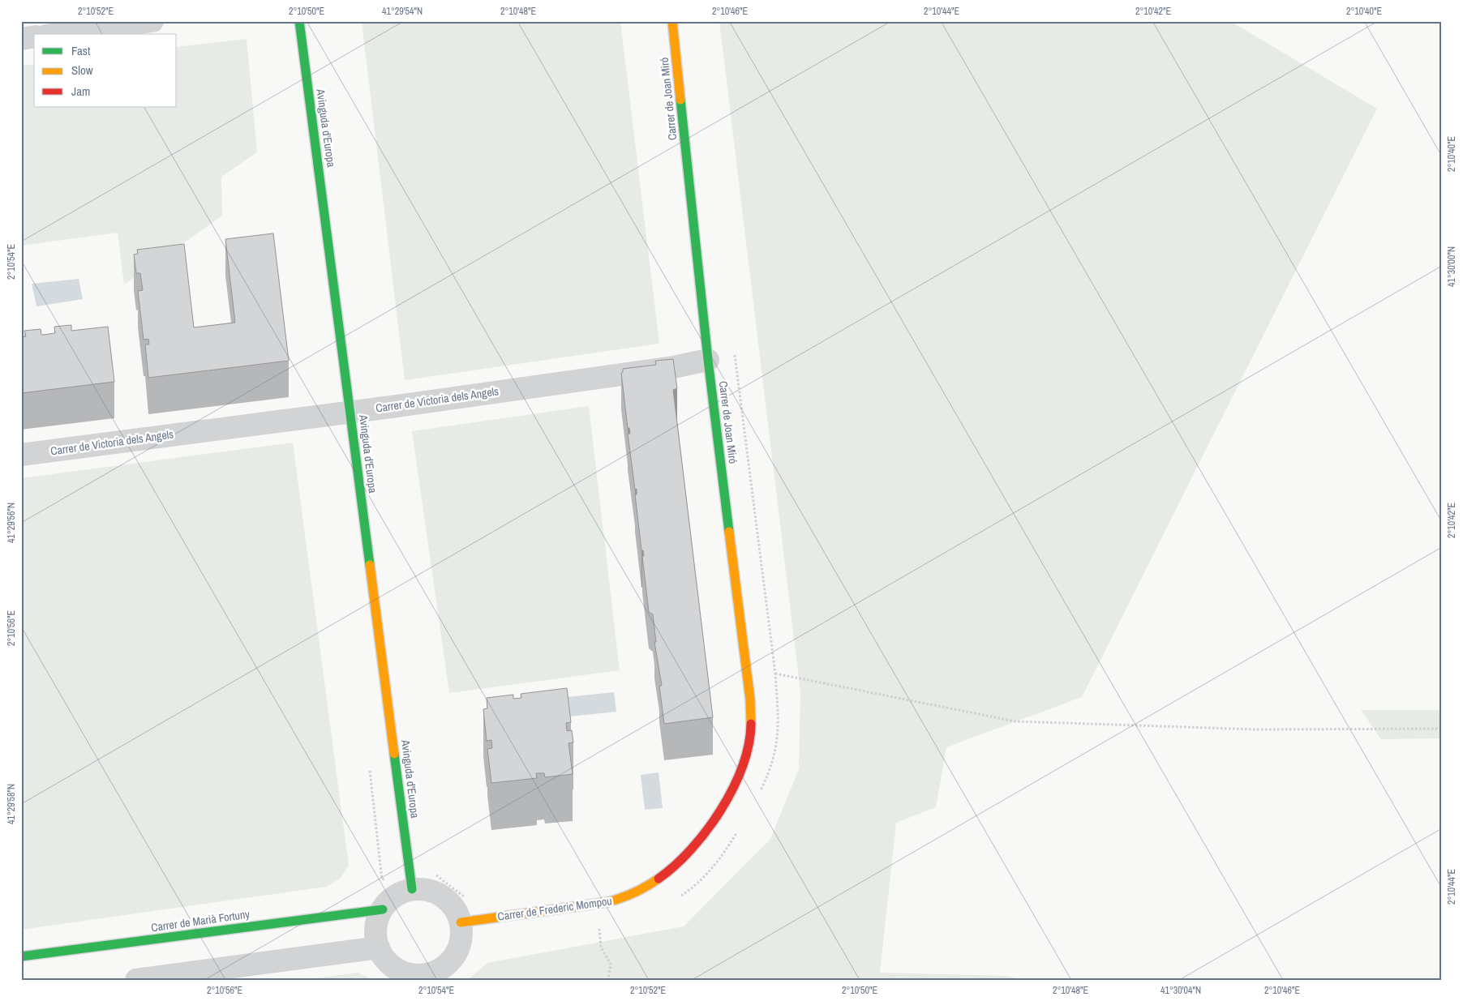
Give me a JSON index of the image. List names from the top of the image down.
{
  "streets": {
    "street": [
      "Carrer de Joan Miró",
      "Avinguda d'Europa",
      "Carrer de Victoria dels Angels",
      "Carrer de Frederic Mompou",
      "Carrer de Marià Fortuny"
    ]
  },
  "crossings": [
    ["Carrer de Joan Miró", "Carrer de Victoria dels Angels"],
    ["Carrer de Joan Miró", "Carrer de Frederic Mompou"],
    ["Avinguda d'Europa", "Carrer de Victoria dels Angels"],
    ["Avinguda d'Europa", "Carrer de Frederic Mompou"],
    ["Avinguda d'Europa", "Carrer de Marià Fortuny"],
    ["Carrer de Frederic Mompou", "Carrer de Marià Fortuny"]
  ],
  "legend": ["Fast", "Slow", "Jam"],
  "coordinates": [
    "2°10'52\"E",
    "2°10'50\"E",
    "41°29'54\"N",
    "2°10'48\"E",
    "2°10'46\"E",
    "2°10'44\"E",
    "2°10'42\"E",
    "2°10'40\"E",
    "2°10'54\"E",
    "41°30'00\"N",
    "41°29'56\"N",
    "2°10'56\"E",
    "41°29'58\"N",
    "41°30'04\"N"
  ]
}
